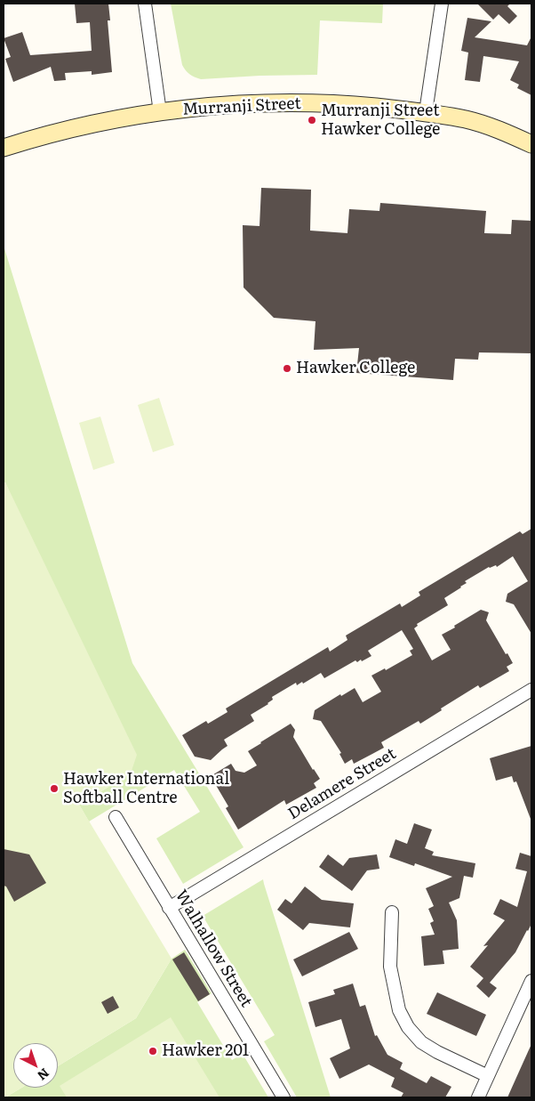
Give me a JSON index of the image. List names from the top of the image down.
{
  "streets": {
    "street": ["Murranji Street", "Delamere Street", "Walhallow Street"]
  },
  "crossings": [
    ["Delamere Street", "Walhallow Street"]
  ],
  "places": [
    "Murranji Street Hawker College",
    "Hawker College",
    "Hawker International Softball Centre",
    "Hawker 201"
  ],
  "north": "bottom right"
}
